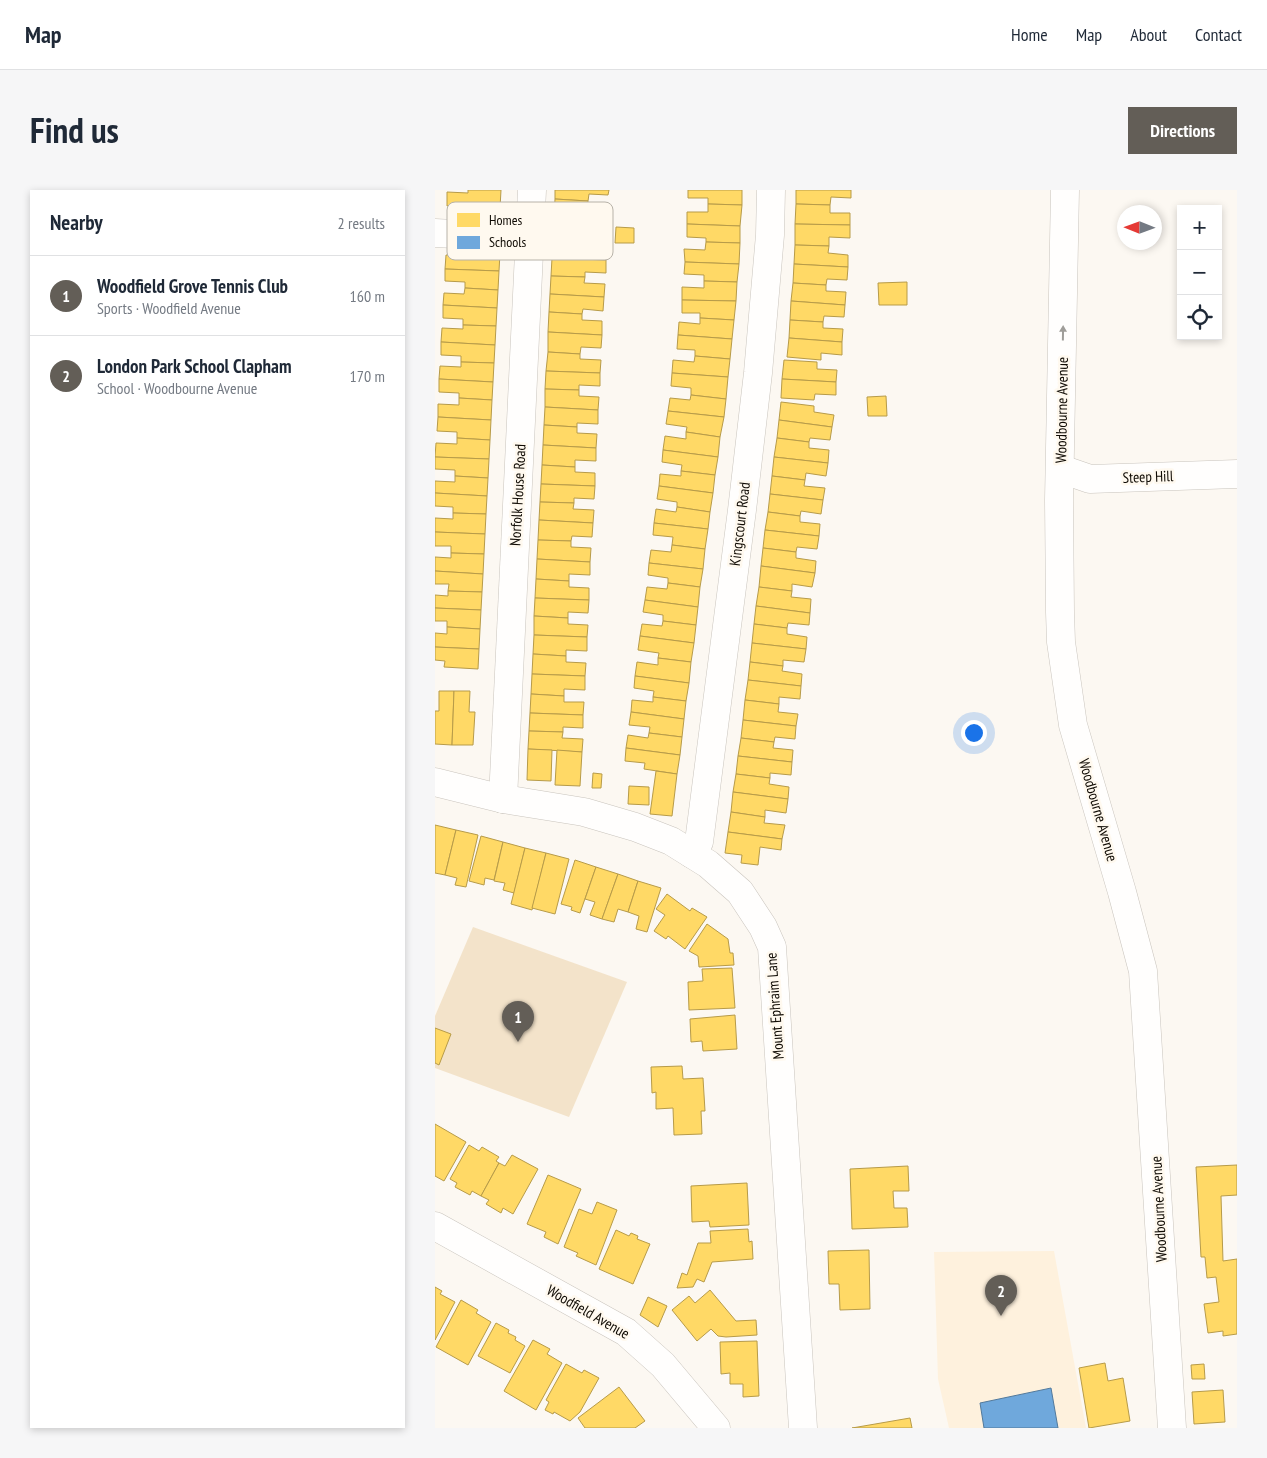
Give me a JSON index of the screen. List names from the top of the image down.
{
  "streets": {
    "street": [
      "Woodbourne Avenue",
      "Steep Hill",
      "Norfolk House Road",
      "Kingscourt Road",
      "Mount Ephraim Lane",
      "Woodfield Avenue"
    ]
  },
  "crossings": [
    ["Woodbourne Avenue", "Steep Hill"],
    ["Norfolk House Road", "Mount Ephraim Lane"],
    ["Kingscourt Road", "Mount Ephraim Lane"]
  ],
  "legend": ["Homes", "Schools"],
  "north": "left",
  "page": {
    "header": "Map",
    "nav": [
      "Home",
      "Map",
      "About",
      "Contact"
    ],
    "title": "Find us",
    "buttons": "Directions",
    "heading": ["Nearby", "2 results"],
    "map_buttons": ["+", "−"],
    "list": [
      {
        "mark": "1",
        "name": "Woodfield Grove Tennis Club",
        "note": "Sports · Woodfield Avenue",
        "value": "160 m"
      },
      {
        "mark": "2",
        "name": "London Park School Clapham",
        "note": "School · Woodbourne Avenue",
        "value": "170 m"
      }
    ],
    "pins": ["1", "2"]
  }
}
